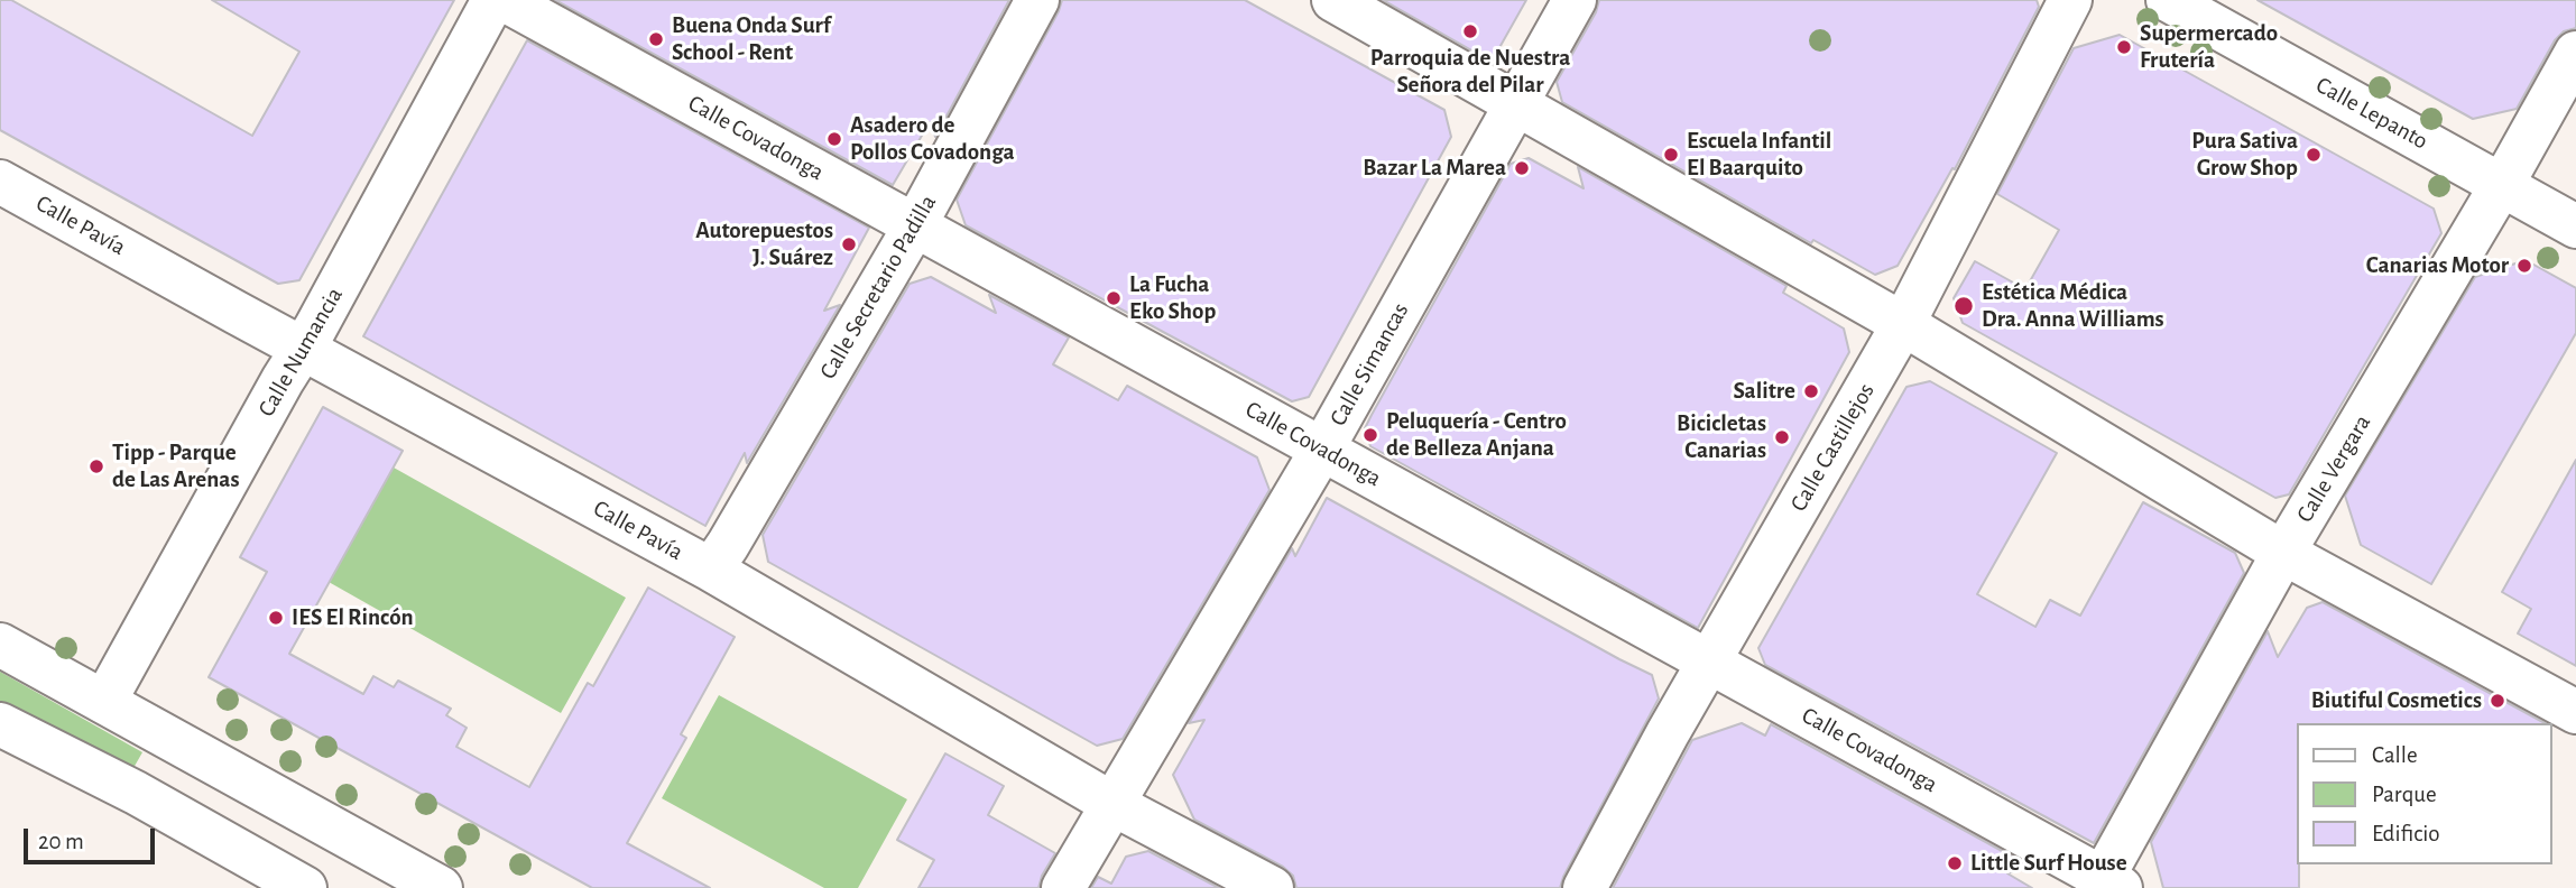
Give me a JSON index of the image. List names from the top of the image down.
{
  "streets": {
    "street": [
      "Calle Lepanto",
      "Calle Covadonga",
      "Calle Pavía",
      "Calle Secretario Padilla",
      "Calle Numancia",
      "Calle Simancas",
      "Calle Castillejos",
      "Calle Vergara"
    ]
  },
  "crossings": [
    ["Calle Lepanto", "Calle Vergara"],
    ["Calle Covadonga", "Calle Secretario Padilla"],
    ["Calle Covadonga", "Calle Simancas"],
    ["Calle Covadonga", "Calle Castillejos"],
    ["Calle Covadonga", "Calle Vergara"],
    ["Calle Pavía", "Calle Secretario Padilla"],
    ["Calle Pavía", "Calle Numancia"],
    ["Calle Pavía", "Calle Simancas"]
  ],
  "places": [
    "Parroquia de Nuestra Señora del Pilar",
    "Buena Onda Surf School - Rent",
    "Supermercado Frutería",
    "Asadero de Pollos Covadonga",
    "Escuela Infantil El Baarquito",
    "Pura Sativa Grow Shop",
    "Bazar La Marea",
    "Autorepuestos J. Suárez",
    "Canarias Motor",
    "La Fucha Eko Shop",
    "Estética Médica Dra. Anna Williams",
    "Salitre",
    "Peluquería - Centro de Belleza Anjana",
    "Bicicletas Canarias",
    "Tipp - Parque de Las Arenas",
    "IES El Rincón",
    "Biutiful Cosmetics",
    "Little Surf House"
  ],
  "legend": ["Calle", "Parque", "Edificio"],
  "scale_bar": "20 m"
}
